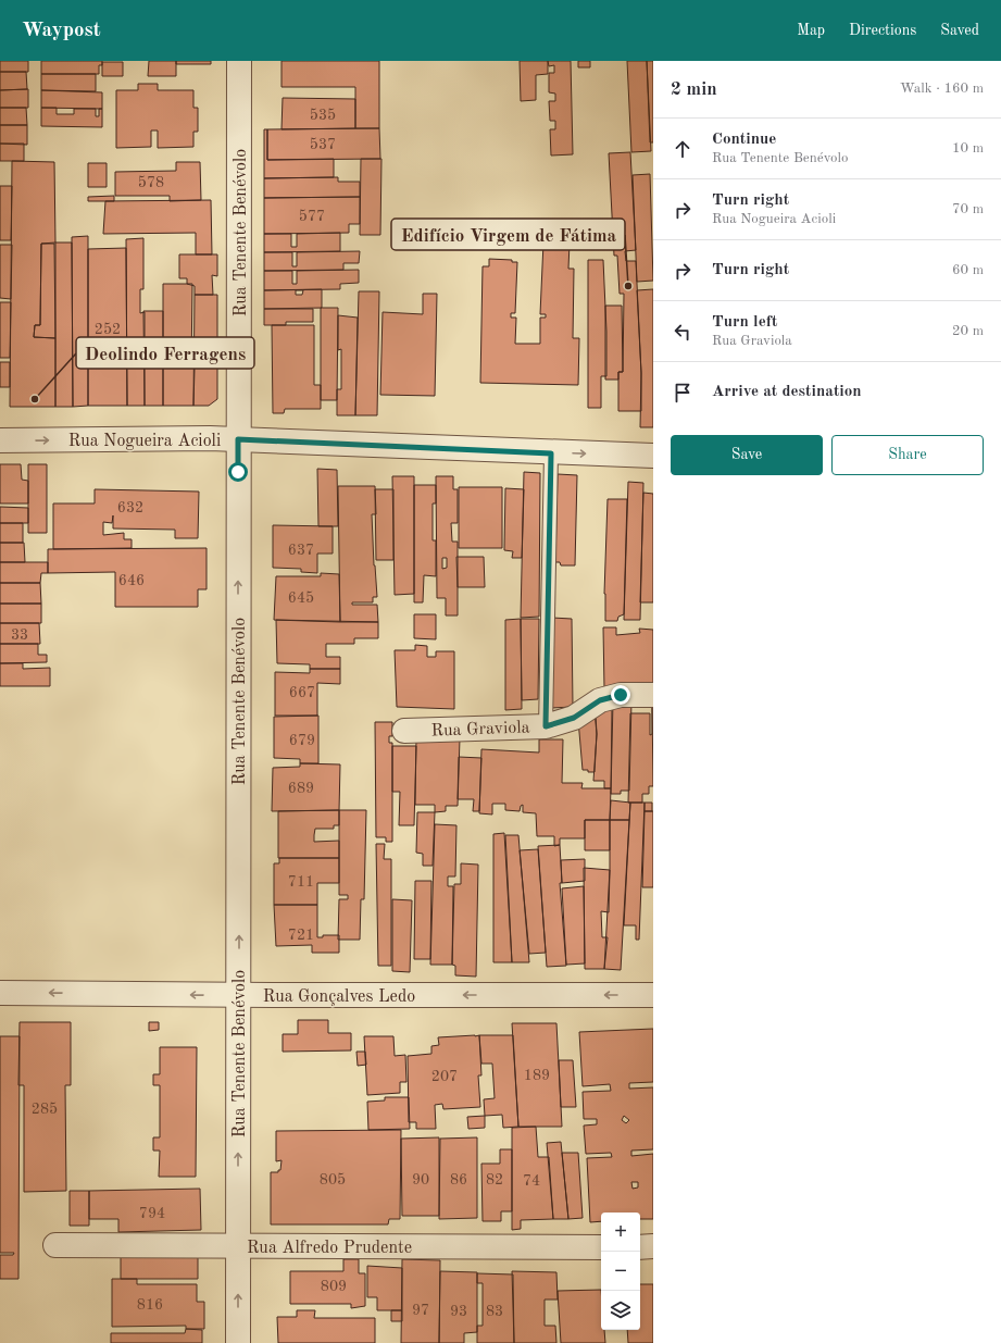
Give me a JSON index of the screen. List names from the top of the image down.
{
  "streets": {
    "street": [
      "Rua Tenente Benévolo",
      "Rua Nogueira Acioli",
      "Rua Graviola",
      "Rua Gonçalves Ledo",
      "Rua Alfredo Prudente"
    ]
  },
  "crossings": [
    ["Rua Tenente Benévolo", "Rua Nogueira Acioli"],
    ["Rua Tenente Benévolo", "Rua Gonçalves Ledo"],
    ["Rua Tenente Benévolo", "Rua Alfredo Prudente"]
  ],
  "one_way": ["Rua Tenente Benévolo", "Rua Nogueira Acioli", "Rua Gonçalves Ledo"],
  "places": ["Edifício Virgem de Fátima", "Deolindo Ferragens"],
  "house_numbers": [
    "535",
    "537",
    "578",
    "577",
    "252",
    "632",
    "637",
    "646",
    "645",
    "33",
    "667",
    "679",
    "689",
    "711",
    "721",
    "189",
    "207",
    "285",
    "805",
    "90",
    "86",
    "82",
    "74",
    "794",
    "809",
    "816",
    "97",
    "93",
    "83"
  ],
  "page": {
    "header": "Waypost",
    "nav": ["Map", "Directions", "Saved"],
    "heading": ["2 min", "Walk · 160 m"],
    "list": [
      ["Continue", "Rua Tenente Benévolo", "10 m"],
      ["Turn right", "Rua Nogueira Acioli", "70 m"],
      ["Turn right", "60 m"],
      ["Turn left", "Rua Graviola", "20 m"],
      "Arrive at destination"
    ],
    "buttons": ["Save", "Share"],
    "map_buttons": ["+", "−"]
  }
}
